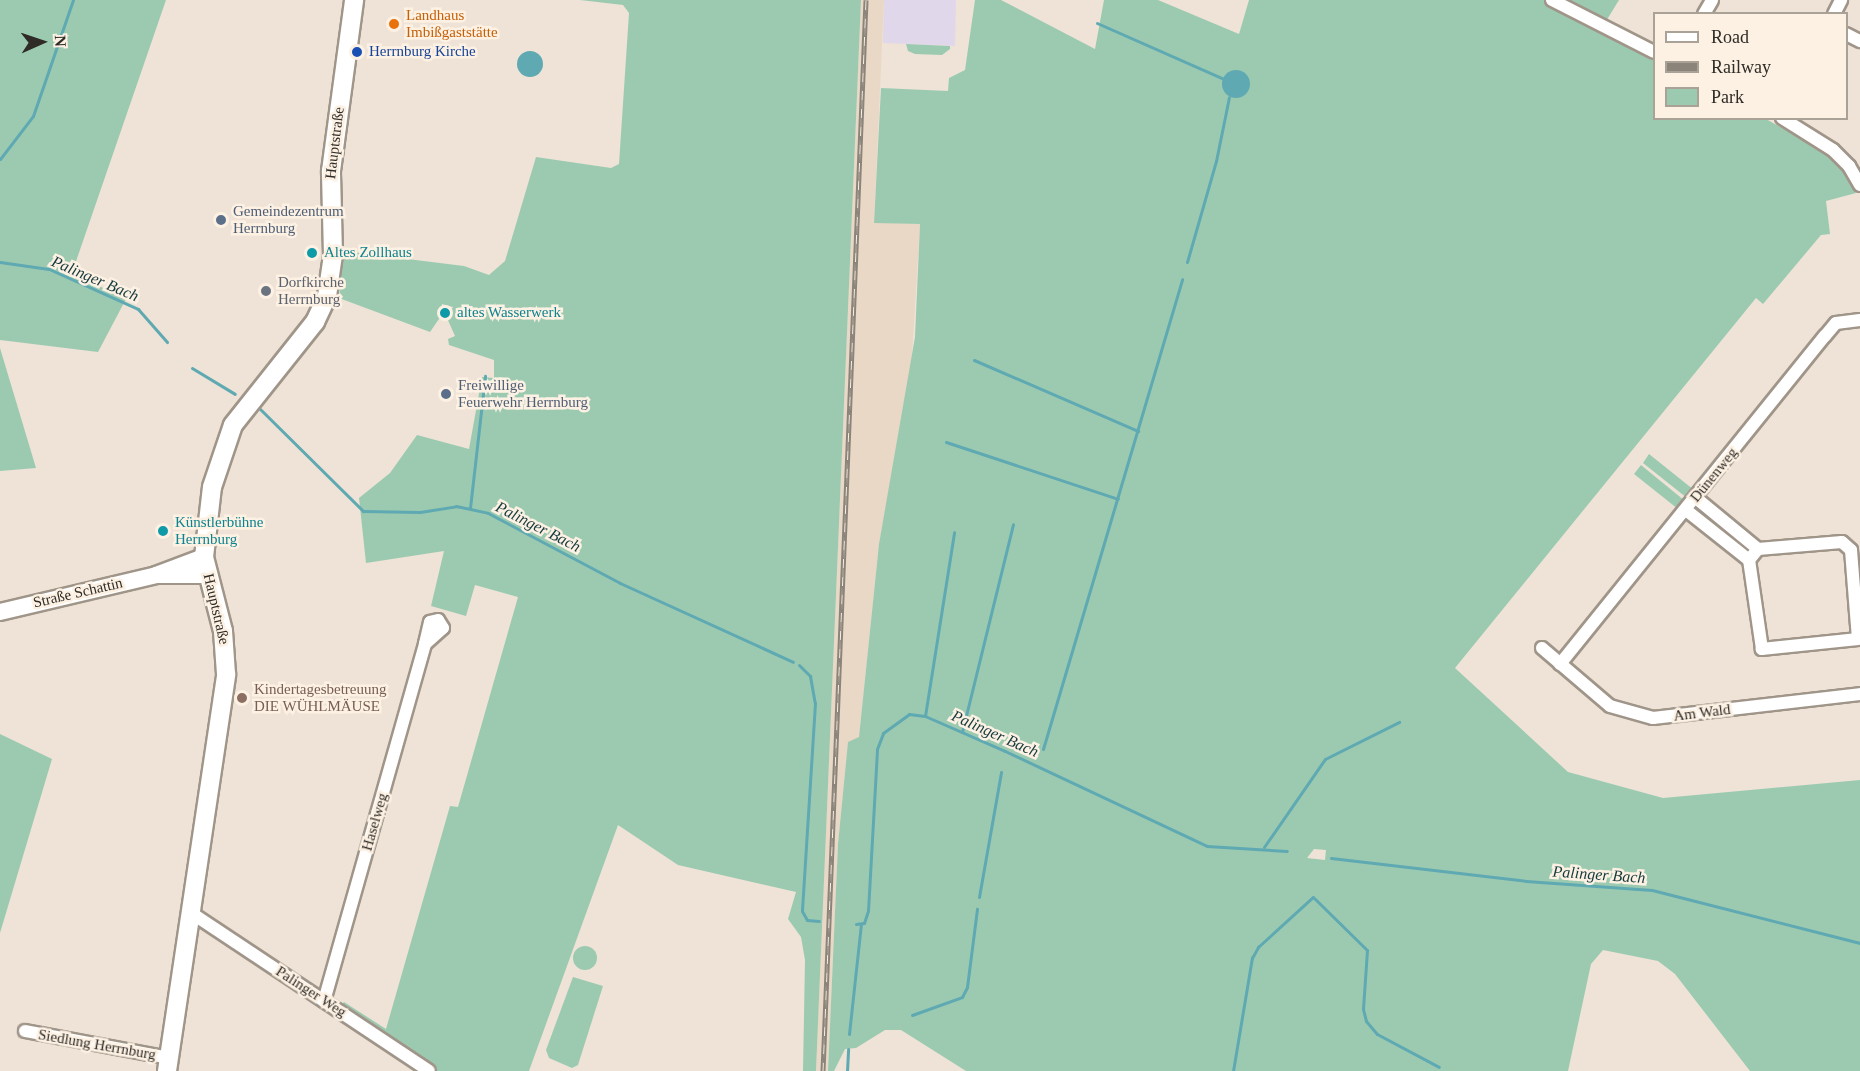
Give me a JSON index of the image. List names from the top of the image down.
{
  "streets": {
    "main road": ["Hauptstraße"],
    "street": [
      "Dünenweg",
      "Straße Schattin",
      "Am Wald",
      "Haselweg",
      "Palinger Weg",
      "Siedlung Herrnburg"
    ]
  },
  "crossings": [
    ["Hauptstraße", "Straße Schattin"],
    ["Hauptstraße", "Palinger Weg"],
    ["Hauptstraße", "Siedlung Herrnburg"],
    ["Dünenweg", "Am Wald"],
    ["Haselweg", "Palinger Weg"]
  ],
  "water": ["Palinger Bach"],
  "places": [
    "Landhaus Imbißgaststätte",
    "Herrnburg Kirche",
    "Gemeindezentrum Herrnburg",
    "Altes Zollhaus",
    "Dorfkirche Herrnburg",
    "altes Wasserwerk",
    "Freiwillige Feuerwehr Herrnburg",
    "Künstlerbühne Herrnburg",
    "Kindertagesbetreuung DIE WÜHLMÄUSE"
  ],
  "legend": ["Road", "Railway", "Park"],
  "north": "right"
}
